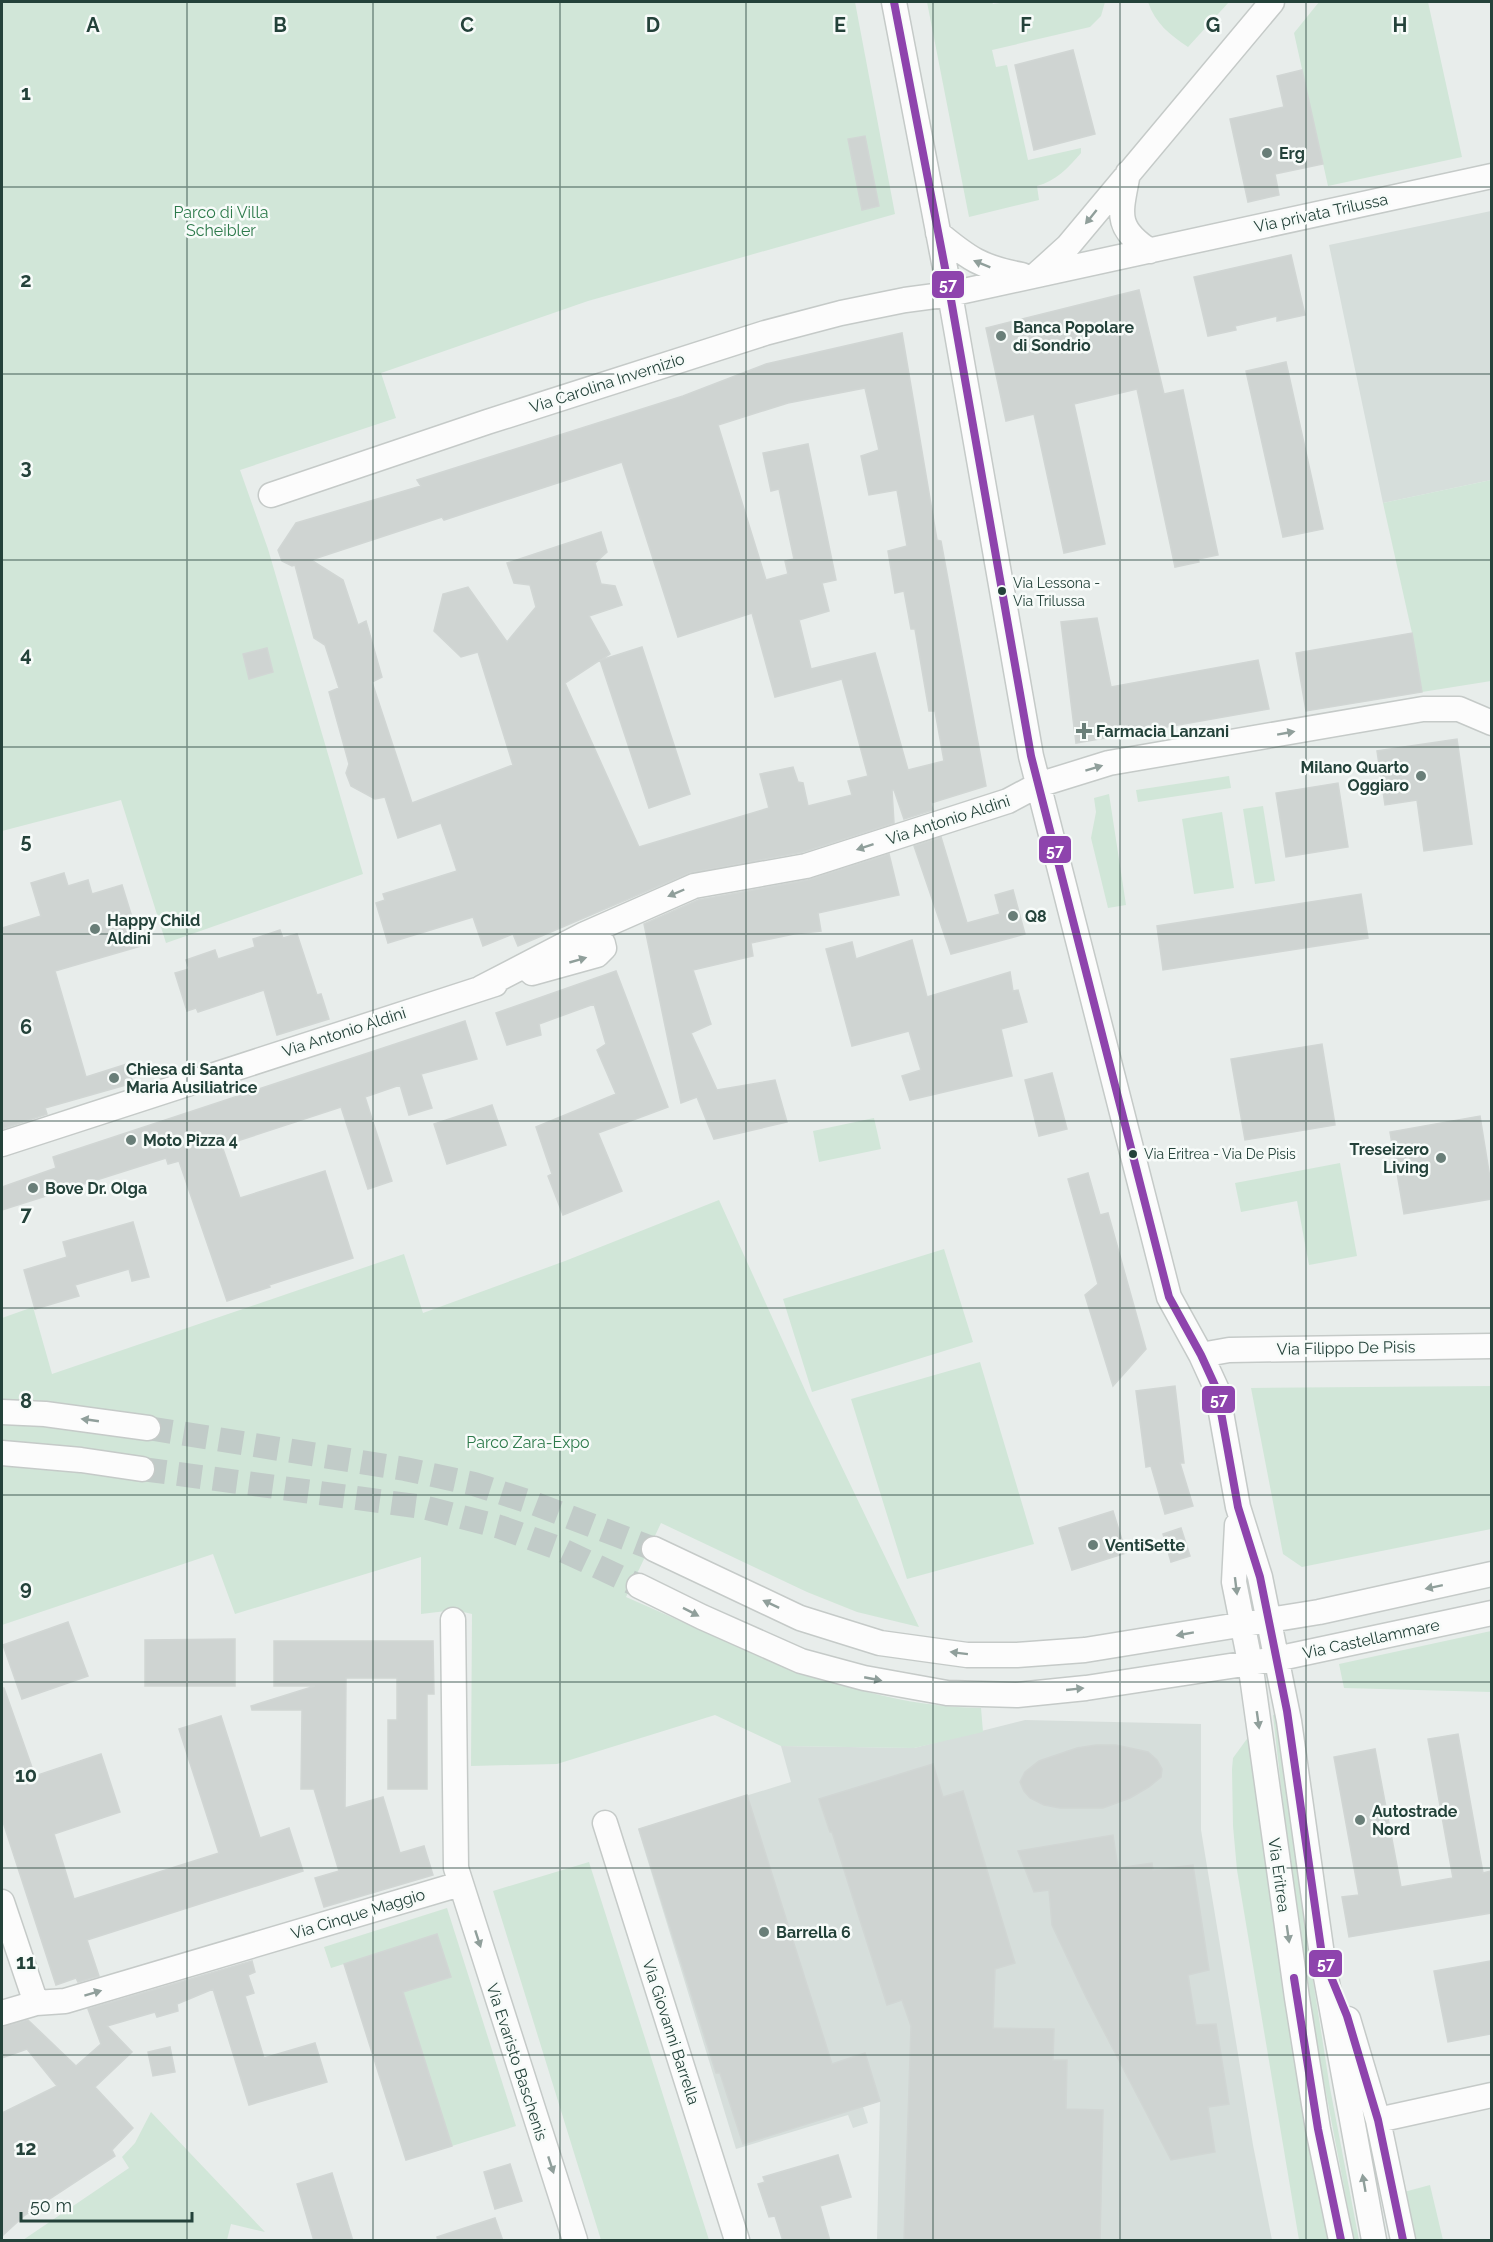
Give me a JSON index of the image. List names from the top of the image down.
{
  "streets": {
    "street": [
      "Via privata Trilussa",
      "Via Carolina Invernizio",
      "Via Antonio Aldini",
      "Via Filippo De Pisis",
      "Via Castellammare",
      "Via Eritrea",
      "Via Cinque Maggio",
      "Via Giovanni Barrella",
      "Via Evaristo Baschenis"
    ]
  },
  "crossings": [
    ["Via privata Trilussa", "Via Carolina Invernizio"],
    ["Via Carolina Invernizio", "Via Eritrea"],
    ["Via Antonio Aldini", "Via Eritrea"],
    ["Via Filippo De Pisis", "Via Eritrea"],
    ["Via Castellammare", "Via Eritrea"],
    ["Via Cinque Maggio", "Via Evaristo Baschenis"]
  ],
  "one_way": ["Via Cinque Maggio", "Via Evaristo Baschenis"],
  "parks": ["Parco di Villa Scheibler", "Parco Zara-Expo"],
  "places": {
    "other": [
      "Erg",
      "Banca Popolare di Sondrio",
      "Via Lessona - Via Trilussa",
      "Milano Quarto Oggiaro",
      "Q8",
      "Happy Child Aldini",
      "Chiesa di Santa Maria Ausiliatrice",
      "Moto Pizza 4",
      "Via Eritrea - Via De Pisis",
      "Treseizero Living",
      "Bove Dr. Olga",
      "VentiSette",
      "Autostrade Nord",
      "Barrella 6"
    ],
    "health": ["Farmacia Lanzani"]
  },
  "lines": ["transit line 57"],
  "scale_bar": "50 m",
  "grid": {
    "columns": [
      "A",
      "B",
      "C",
      "D",
      "E",
      "F",
      "G",
      "H"
    ],
    "rows": [
      "1",
      "2",
      "3",
      "4",
      "5",
      "6",
      "7",
      "8",
      "9",
      "10",
      "11",
      "12"
    ]
  }
}
